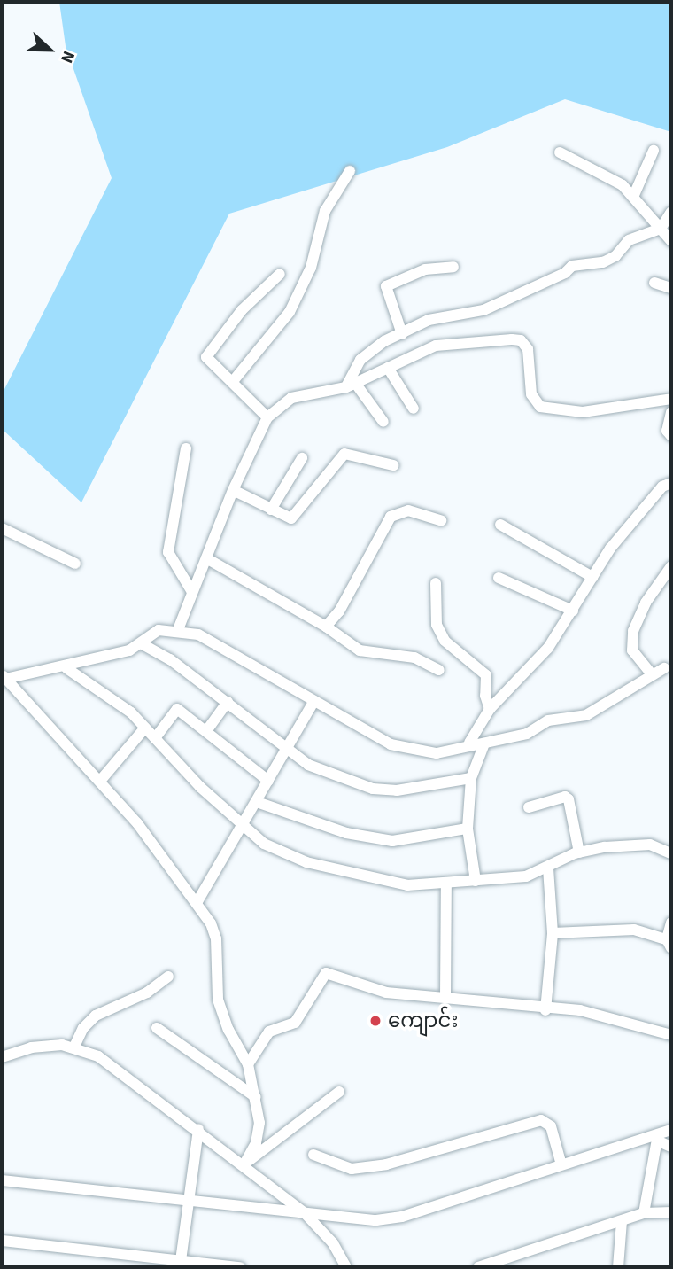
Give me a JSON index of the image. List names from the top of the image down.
{
  "places": ["ကျောင်း"],
  "north": "right"
}
